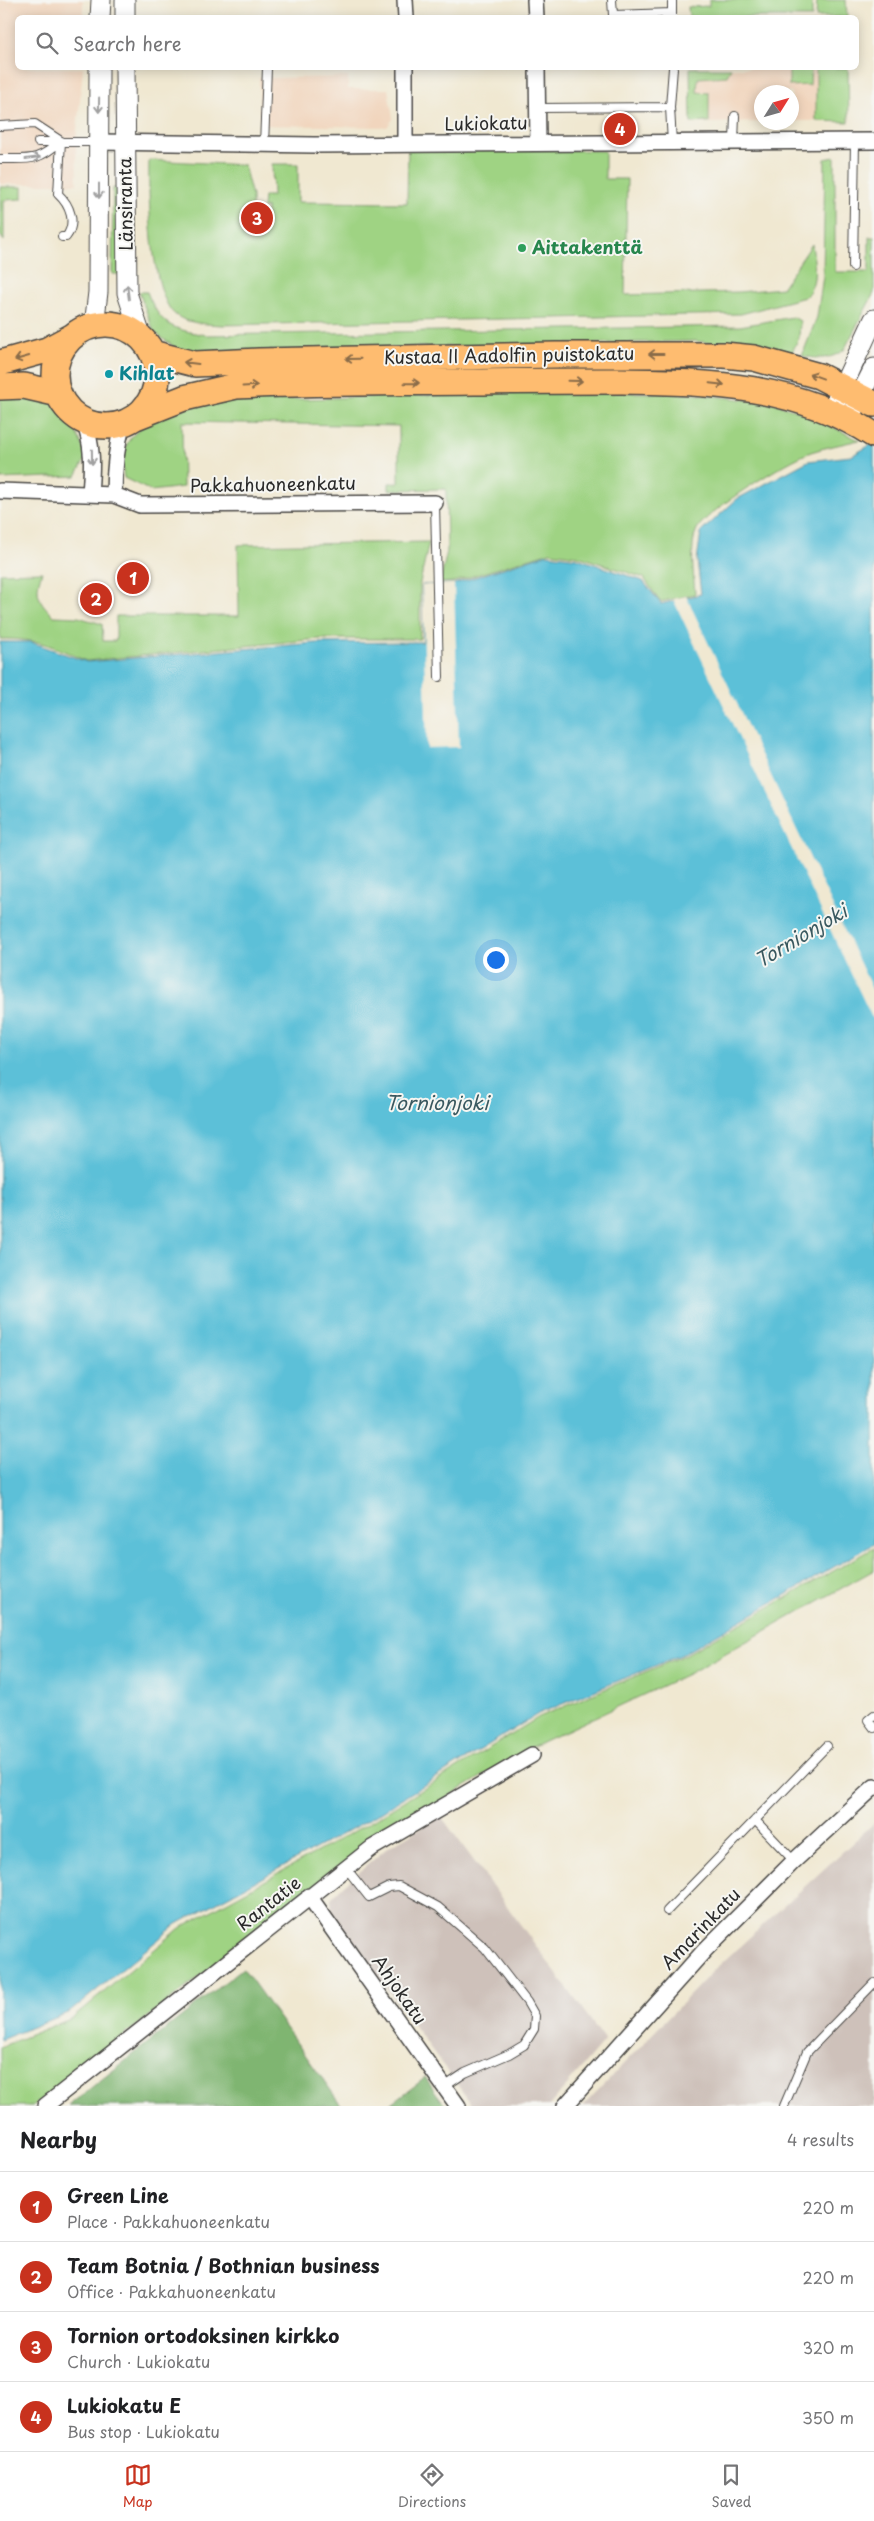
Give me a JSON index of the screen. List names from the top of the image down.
{
  "streets": {
    "highway": ["Kustaa II Aadolfin puistokatu"],
    "street": [
      "Lukiokatu",
      "Länsiranta",
      "Pakkahuoneenkatu",
      "Rantatie",
      "Amarinkatu",
      "Ahjokatu"
    ]
  },
  "crossings": [
    ["Lukiokatu", "Länsiranta"],
    ["Länsiranta", "Kustaa II Aadolfin puistokatu"],
    ["Rantatie", "Ahjokatu"]
  ],
  "water": ["Tornionjoki"],
  "places": ["Aittakenttä", "Kihlat"],
  "north": "top right",
  "page": {
    "search": "Search here",
    "pins": [
      "4",
      "3",
      "1",
      "2"
    ],
    "heading": ["Nearby", "4 results"],
    "list": [
      {
        "mark": "1",
        "name": "Green Line",
        "note": "Place · Pakkahuoneenkatu",
        "value": "220 m"
      },
      {
        "mark": "2",
        "name": "Team Botnia / Bothnian business",
        "note": "Office · Pakkahuoneenkatu",
        "value": "220 m"
      },
      {
        "mark": "3",
        "name": "Tornion ortodoksinen kirkko",
        "note": "Church · Lukiokatu",
        "value": "320 m"
      },
      {
        "mark": "4",
        "name": "Lukiokatu E",
        "note": "Bus stop · Lukiokatu",
        "value": "350 m"
      }
    ],
    "nav": ["Map", "Directions", "Saved"]
  }
}
